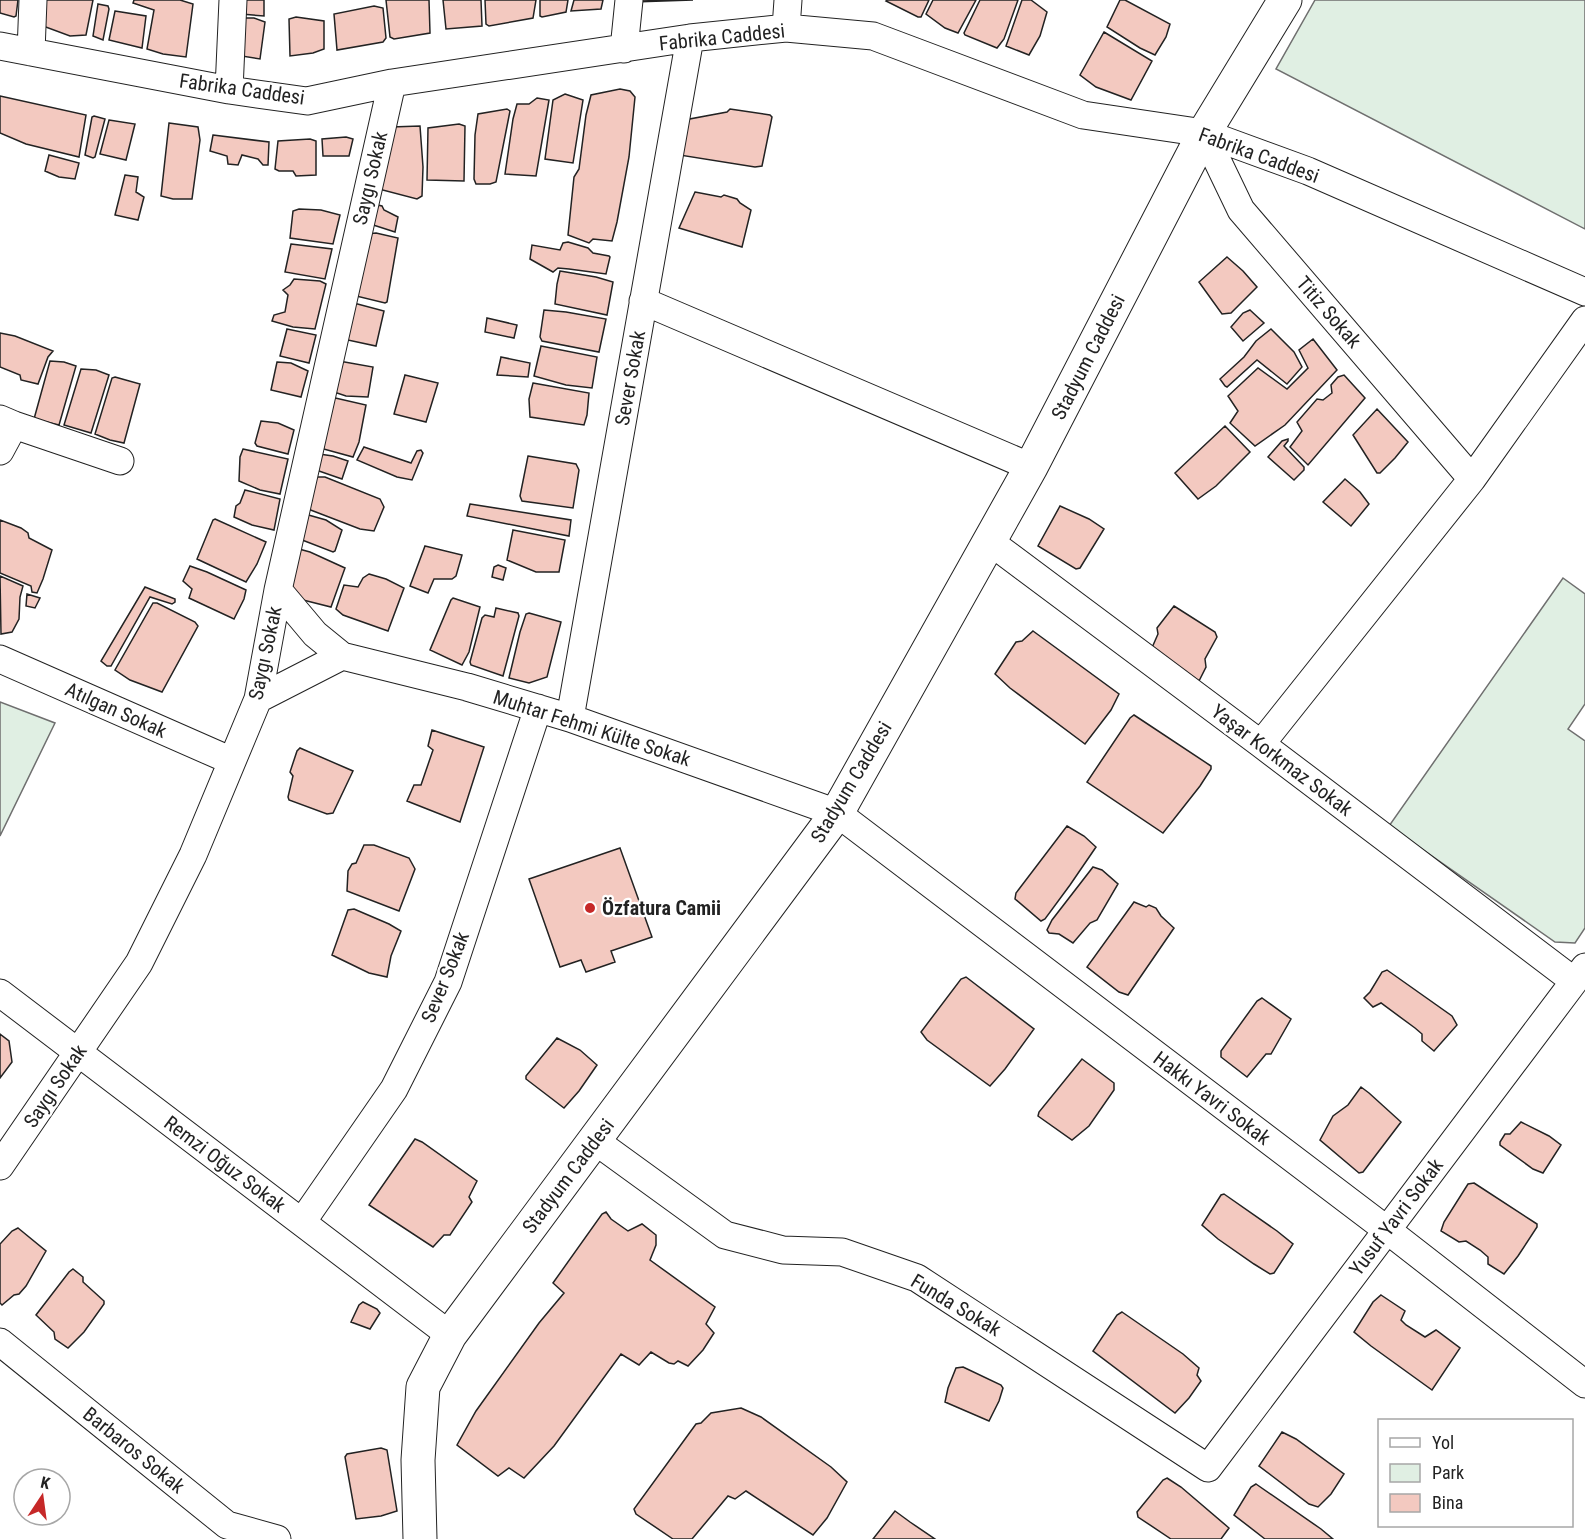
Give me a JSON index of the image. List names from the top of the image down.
{
  "streets": {
    "street": [
      "Fabrika Caddesi",
      "Saygı Sokak",
      "Titiz Sokak",
      "Stadyum Caddesi",
      "Sever Sokak",
      "Atılgan Sokak",
      "Muhtar Fehmi Külte Sokak",
      "Yaşar Korkmaz Sokak",
      "Hakkı Yavri Sokak",
      "Remzi Oğuz Sokak",
      "Yusuf Yavri Sokak",
      "Funda Sokak",
      "Barbaros Sokak"
    ]
  },
  "crossings": [
    ["Fabrika Caddesi", "Saygı Sokak"],
    ["Fabrika Caddesi", "Titiz Sokak"],
    ["Fabrika Caddesi", "Stadyum Caddesi"],
    ["Fabrika Caddesi", "Sever Sokak"],
    ["Saygı Sokak", "Atılgan Sokak"],
    ["Saygı Sokak", "Muhtar Fehmi Külte Sokak"],
    ["Saygı Sokak", "Remzi Oğuz Sokak"],
    ["Titiz Sokak", "Stadyum Caddesi"],
    ["Stadyum Caddesi", "Muhtar Fehmi Külte Sokak"],
    ["Stadyum Caddesi", "Yaşar Korkmaz Sokak"],
    ["Stadyum Caddesi", "Hakkı Yavri Sokak"],
    ["Stadyum Caddesi", "Remzi Oğuz Sokak"],
    ["Stadyum Caddesi", "Funda Sokak"],
    ["Sever Sokak", "Muhtar Fehmi Külte Sokak"],
    ["Sever Sokak", "Remzi Oğuz Sokak"],
    ["Muhtar Fehmi Külte Sokak", "Hakkı Yavri Sokak"],
    ["Yaşar Korkmaz Sokak", "Yusuf Yavri Sokak"],
    ["Hakkı Yavri Sokak", "Yusuf Yavri Sokak"],
    ["Yusuf Yavri Sokak", "Funda Sokak"]
  ],
  "places": ["Özfatura Camii"],
  "legend": ["Yol", "Park", "Bina"],
  "north": "top"
}
